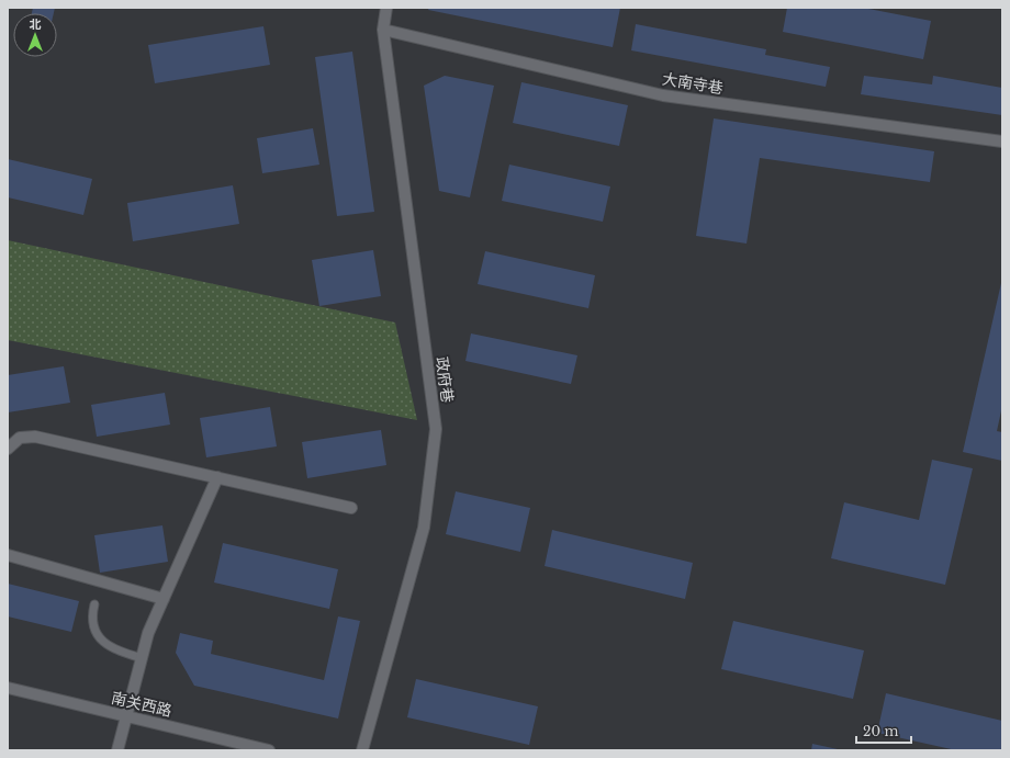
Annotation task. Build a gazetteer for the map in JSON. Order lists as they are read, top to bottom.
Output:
{
  "streets": {
    "street": ["大南寺巷", "政府巷", "南关西路"]
  },
  "crossings": [
    ["大南寺巷", "政府巷"]
  ],
  "scale_bar": "20 m",
  "north": "top"
}
